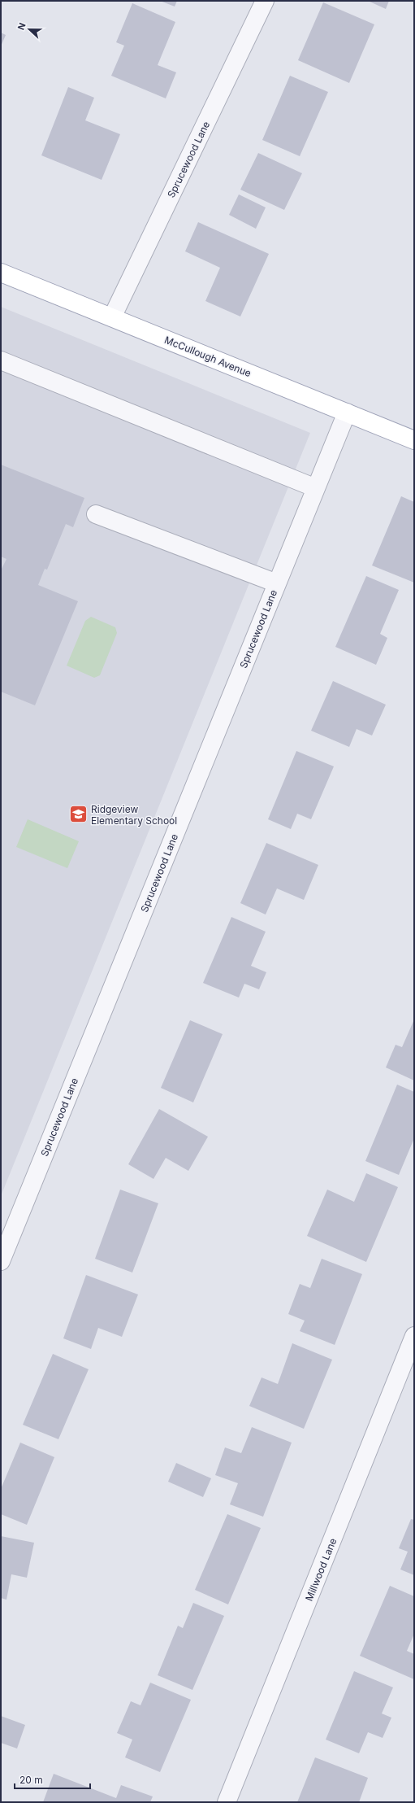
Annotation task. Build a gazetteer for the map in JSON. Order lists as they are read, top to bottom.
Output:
{
  "streets": {
    "main road": ["McCullough Avenue"],
    "street": ["Sprucewood Lane", "Millwood Lane"]
  },
  "crossings": [
    ["Sprucewood Lane", "McCullough Avenue"]
  ],
  "places": {
    "school or university": ["Ridgeview Elementary School"]
  },
  "scale_bar": "20 m",
  "north": "left"
}
